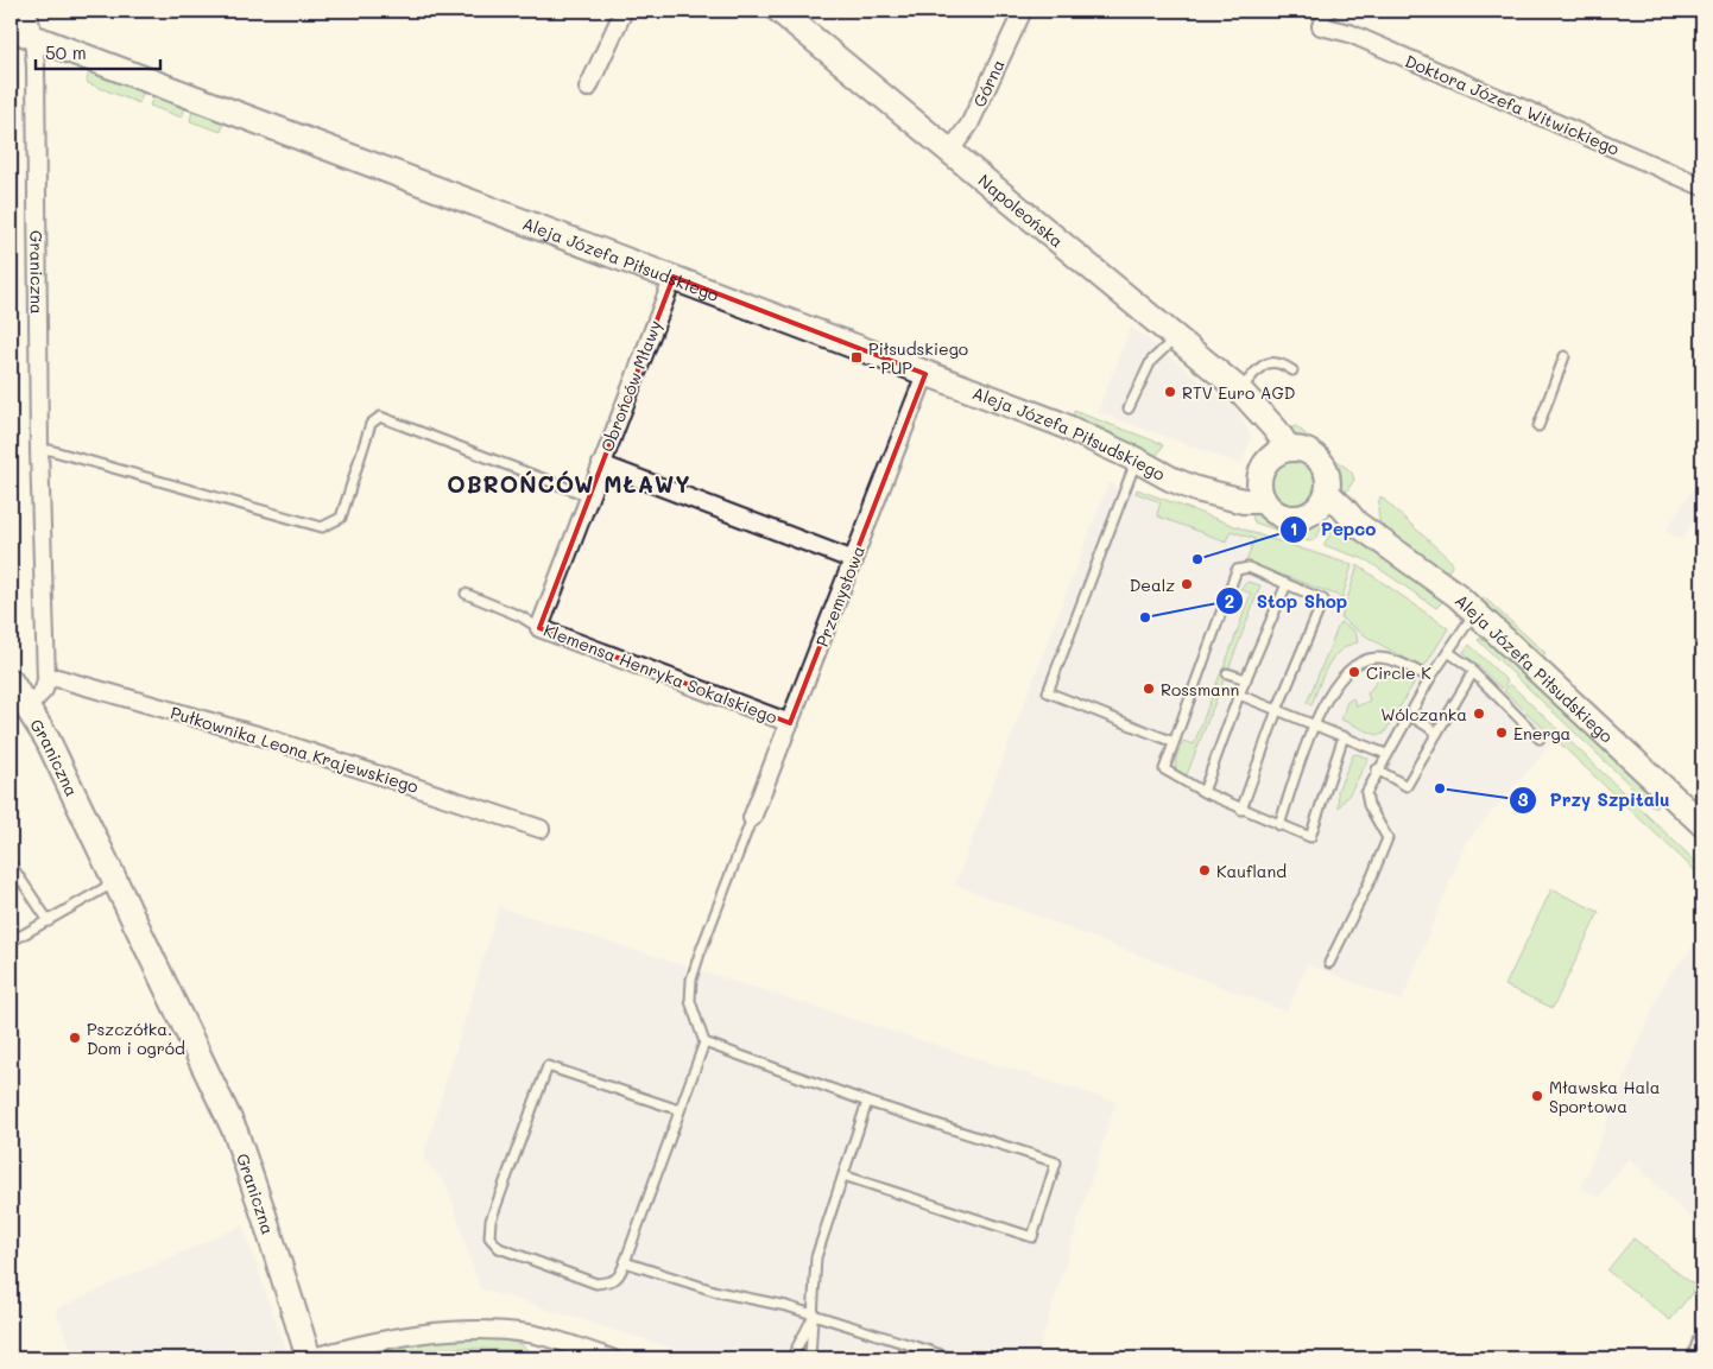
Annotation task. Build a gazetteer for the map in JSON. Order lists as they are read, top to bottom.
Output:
{
  "streets": {
    "main road": ["Napoleońska", "Aleja Józefa Piłsudskiego", "Graniczna"],
    "street": [
      "Górna",
      "Doktora Józefa Witwickiego",
      "Obrońców Mławy",
      "Przemysłowa",
      "Klemensa Henryka Sokalskiego",
      "Pułkownika Leona Krajewskiego"
    ]
  },
  "crossings": [
    ["Górna", "Napoleońska"],
    ["Napoleońska", "Aleja Józefa Piłsudskiego"],
    ["Aleja Józefa Piłsudskiego", "Graniczna"],
    ["Aleja Józefa Piłsudskiego", "Obrońców Mławy"],
    ["Aleja Józefa Piłsudskiego", "Przemysłowa"],
    ["Graniczna", "Pułkownika Leona Krajewskiego"],
    ["Obrońców Mławy", "Klemensa Henryka Sokalskiego"],
    ["Przemysłowa", "Klemensa Henryka Sokalskiego"]
  ],
  "districts": ["OBROŃCÓW MŁAWY"],
  "places": {
    "transit": ["Piłsudskiego - PUP"],
    "other": [
      "RTV Euro AGD",
      "Pepco",
      "Dealz",
      "Stop Shop",
      "Circle K",
      "Rossmann",
      "Wólczanka",
      "Energa",
      "Przy Szpitalu",
      "Kaufland",
      "Pszczółka. Dom i ogród",
      "Mławska Hala Sportowa"
    ]
  },
  "scale_bar": "50 m"
}
